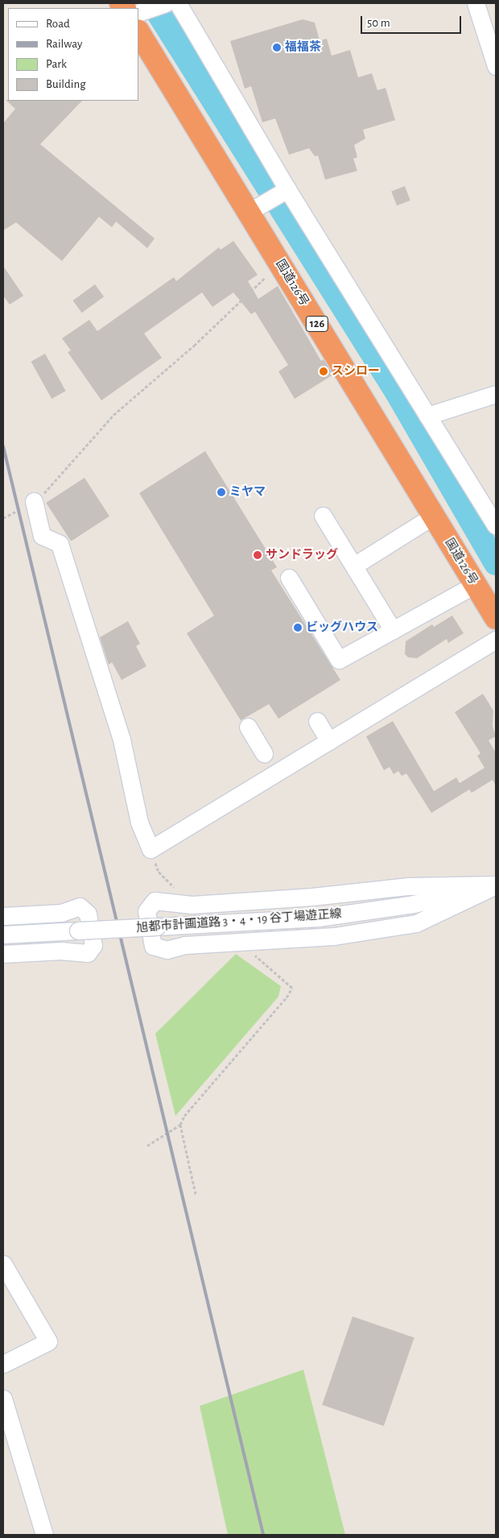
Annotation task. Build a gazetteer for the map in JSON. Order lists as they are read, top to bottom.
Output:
{
  "streets": {
    "highway": ["国道126号", "126"],
    "street": ["旭都市計画道路 3・4・19 谷丁場遊正線"]
  },
  "places": [
    "福福茶",
    "スシロー",
    "ミヤマ",
    "サンドラッグ",
    "ビッグハウス"
  ],
  "legend": [
    "Road",
    "Railway",
    "Park",
    "Building"
  ],
  "scale_bar": "50 m"
}
